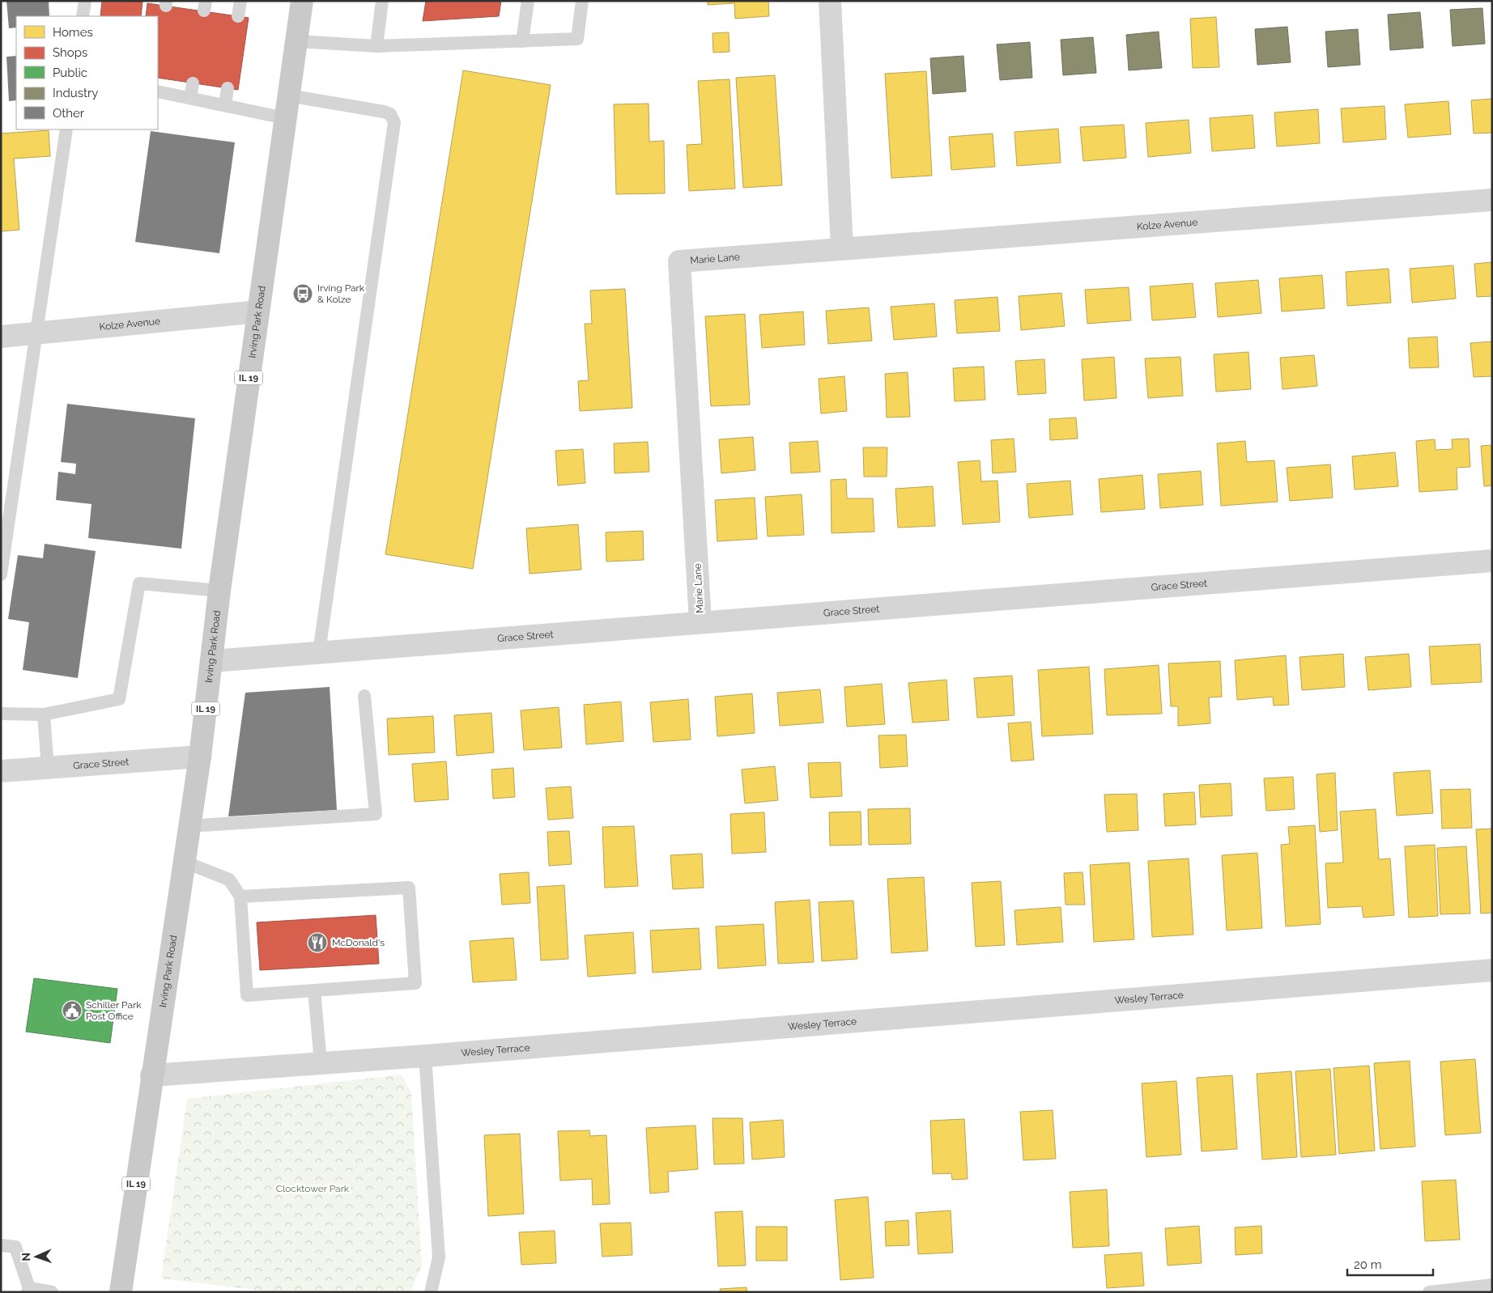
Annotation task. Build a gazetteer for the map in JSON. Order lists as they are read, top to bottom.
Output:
{
  "streets": {
    "main road": ["Irving Park Road", "IL 19"],
    "street": [
      "Kolze Avenue",
      "Marie Lane",
      "Grace Street",
      "Wesley Terrace"
    ]
  },
  "crossings": [
    ["Kolze Avenue", "Marie Lane"],
    ["Kolze Avenue", "Irving Park Road"],
    ["Marie Lane", "Grace Street"],
    ["Irving Park Road", "Grace Street"],
    ["Irving Park Road", "Wesley Terrace"]
  ],
  "parks": ["Clocktower Park"],
  "places": {
    "bus stop": ["Irving Park & Kolze"],
    "restaurant": ["McDonald's"],
    "public building": ["Schiller Park Post Office"]
  },
  "legend": [
    "Homes",
    "Shops",
    "Public",
    "Industry",
    "Other"
  ],
  "scale_bar": "20 m",
  "north": "left"
}
